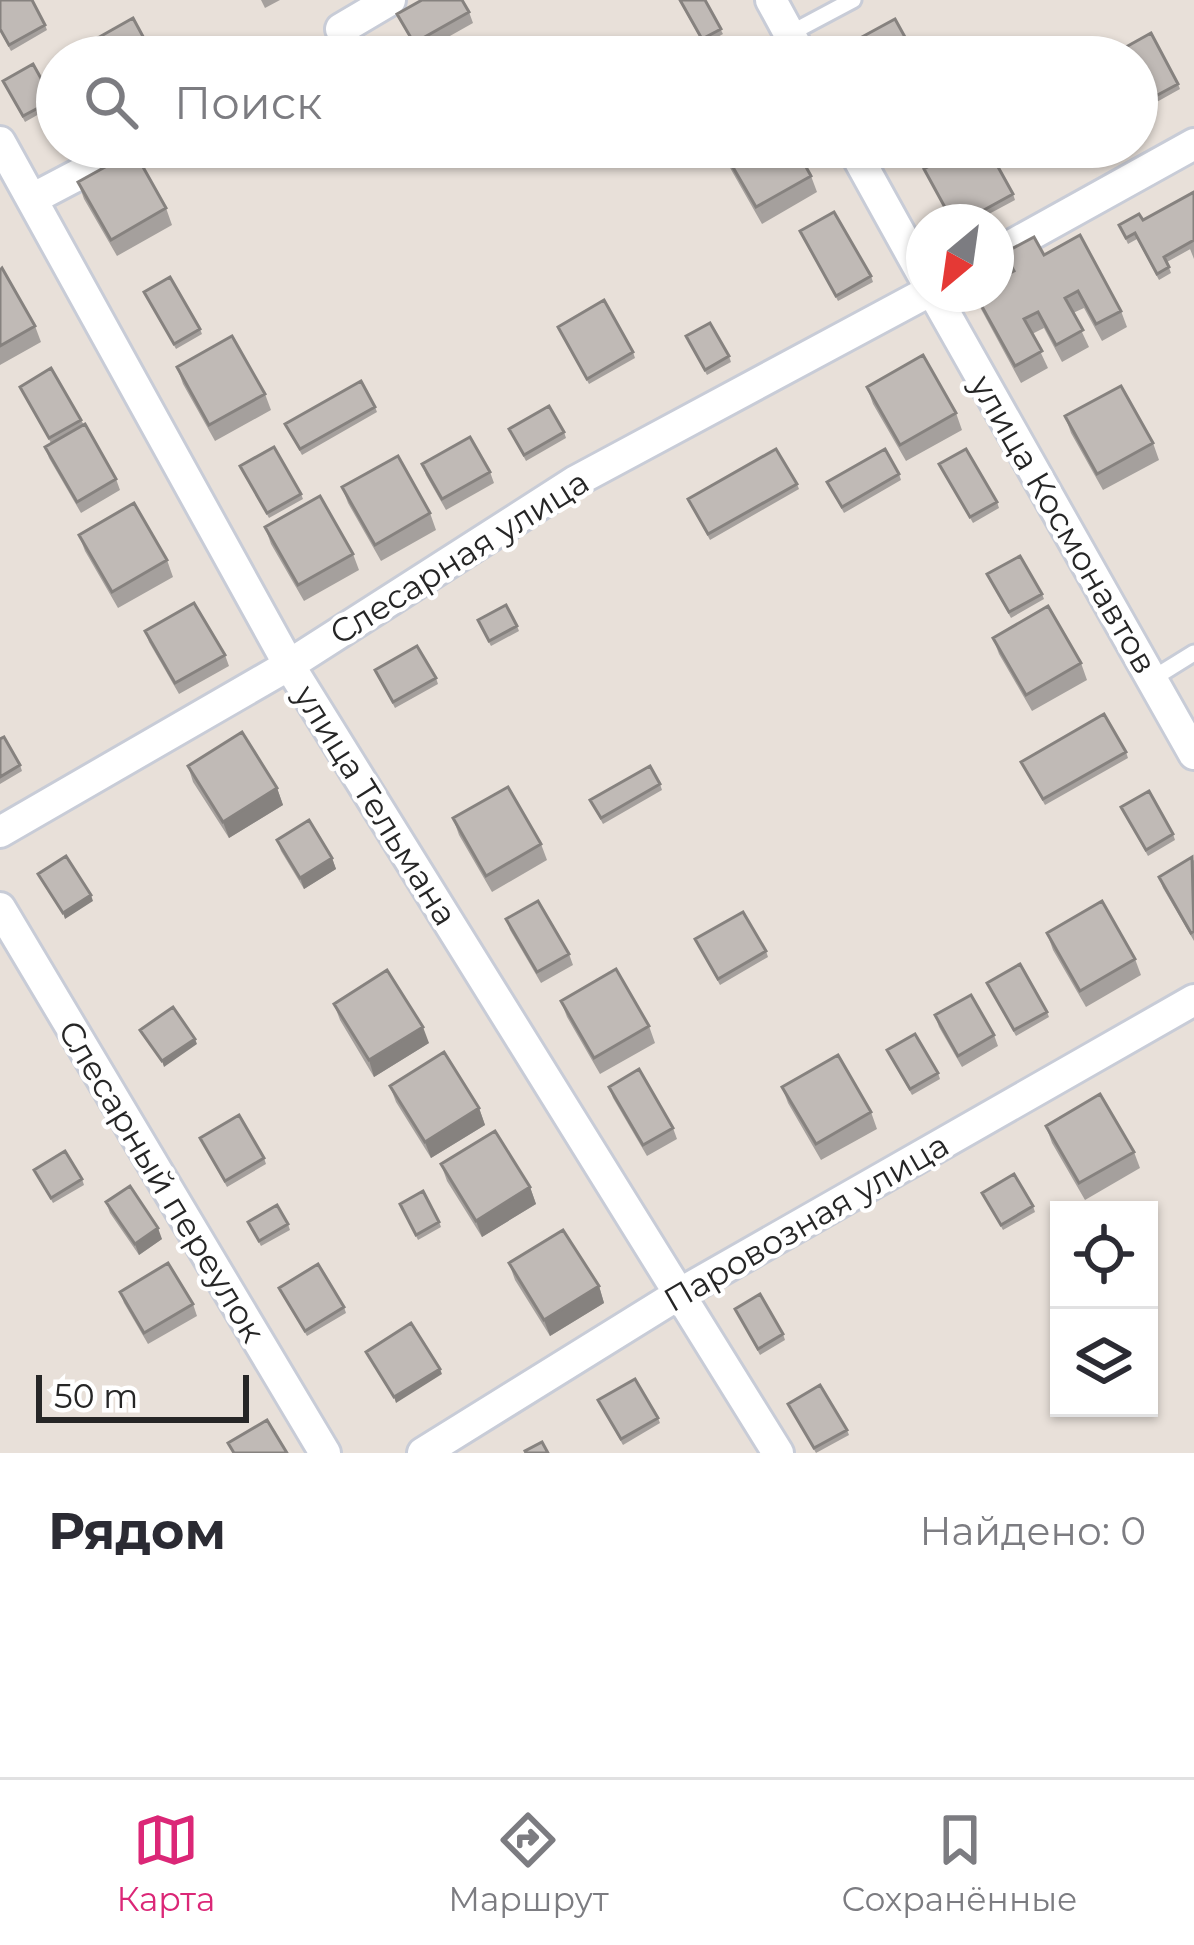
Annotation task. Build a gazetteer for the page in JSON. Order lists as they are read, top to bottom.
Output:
{
  "streets": {
    "street": [
      "улица Космонавтов",
      "Слесарная улица",
      "улица Тельмана",
      "Слесарный переулок",
      "Паровозная улица"
    ]
  },
  "crossings": [
    ["Слесарная улица", "улица Тельмана"],
    ["улица Тельмана", "Паровозная улица"]
  ],
  "scale_bar": "50 m",
  "north": "bottom left",
  "page": {
    "search": "Поиск",
    "scale": "50 m",
    "heading": ["Рядом", "Найдено: 0"],
    "nav": ["Карта", "Маршрут", "Сохранённые"]
  }
}
